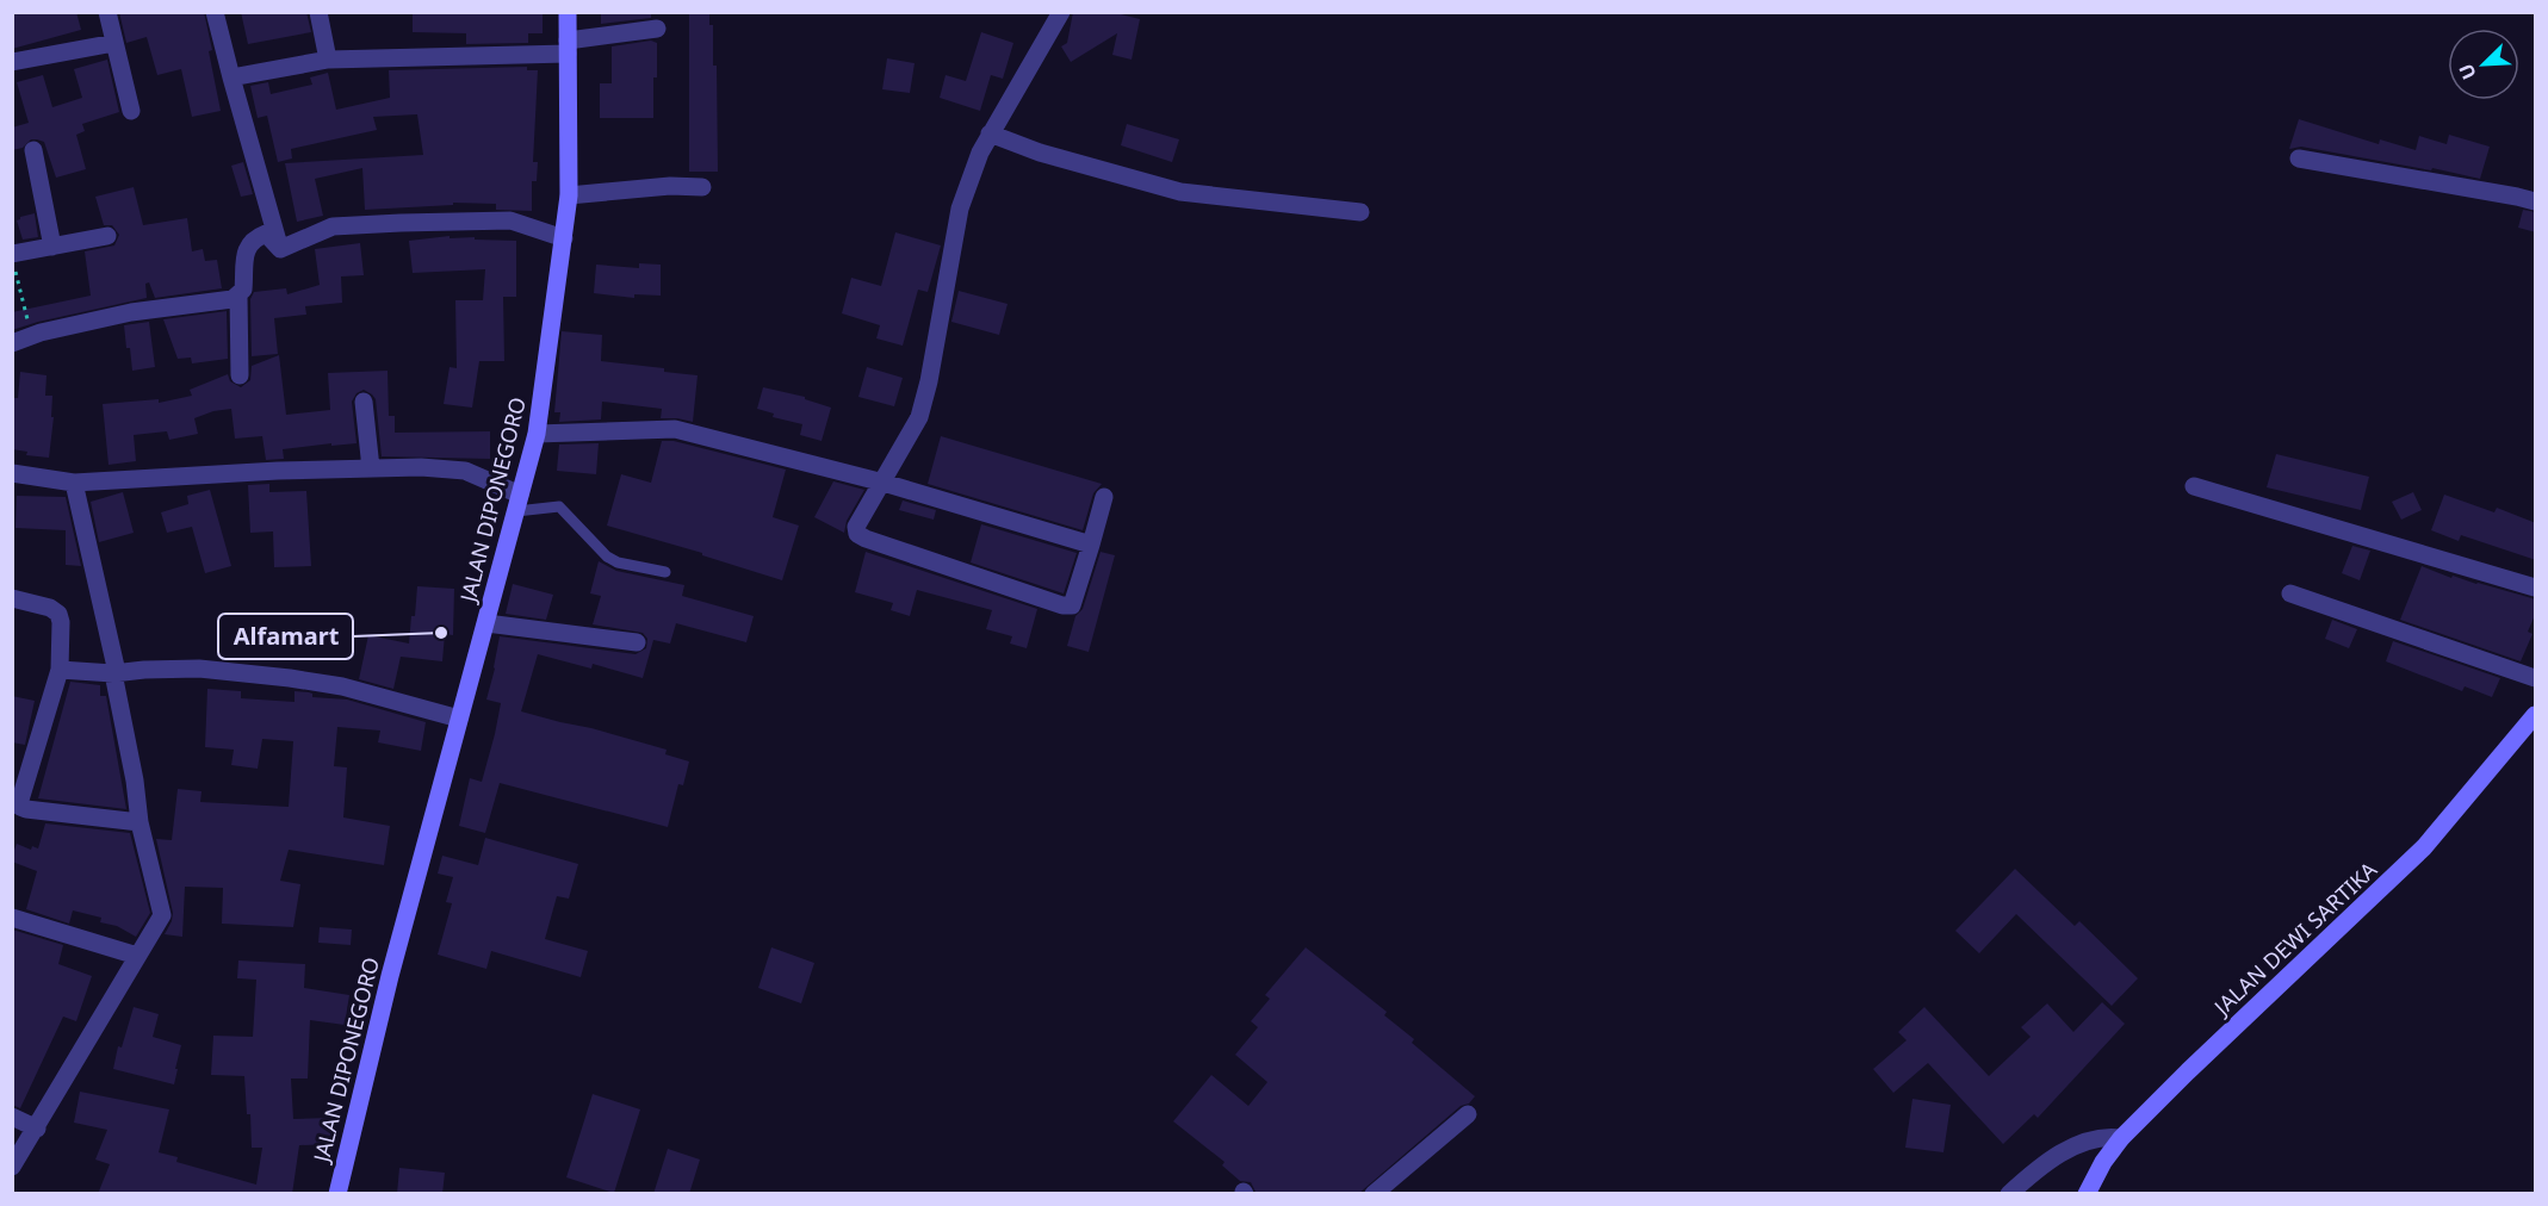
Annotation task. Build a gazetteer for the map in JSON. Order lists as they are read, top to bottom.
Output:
{
  "streets": {
    "street": ["JALAN DIPONEGORO", "JALAN DEWI SARTIKA"]
  },
  "places": ["Alfamart"],
  "north": "bottom left"
}
